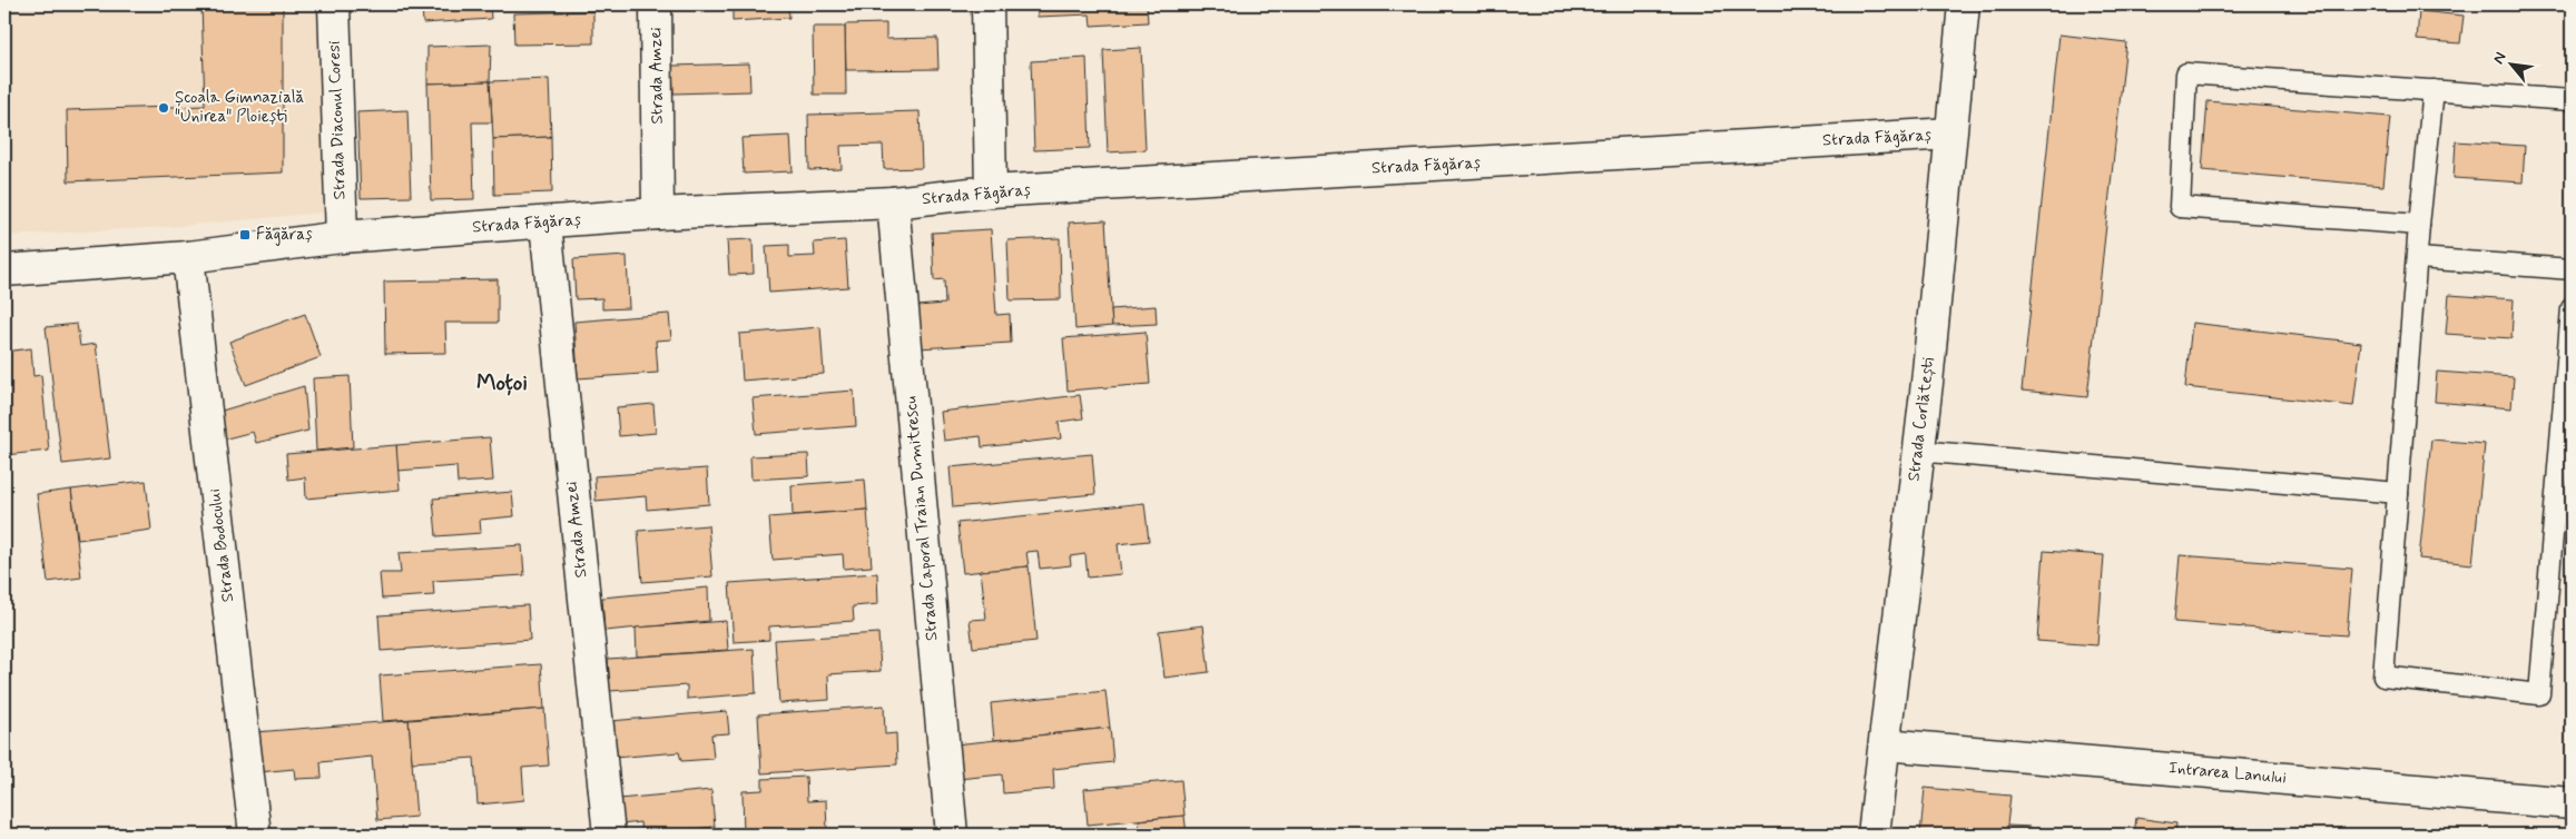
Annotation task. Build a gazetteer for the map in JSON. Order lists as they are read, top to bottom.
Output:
{
  "streets": {
    "street": [
      "Strada Amzei",
      "Strada Diaconul Coresi",
      "Strada Făgăraș",
      "Strada Corlătești",
      "Strada Caporal Traian Dumitrescu",
      "Strada Bodocului",
      "Intrarea Lanului"
    ]
  },
  "crossings": [
    ["Strada Amzei", "Strada Făgăraș"],
    ["Strada Diaconul Coresi", "Strada Făgăraș"],
    ["Strada Făgăraș", "Strada Corlătești"],
    ["Strada Făgăraș", "Strada Caporal Traian Dumitrescu"],
    ["Strada Făgăraș", "Strada Bodocului"],
    ["Strada Corlătești", "Intrarea Lanului"]
  ],
  "districts": ["Moțoi"],
  "places": {
    "other": ["Școala Gimnazială \"Unirea\" Ploiești"],
    "transit": ["Făgăraș"]
  },
  "north": "top left"
}
